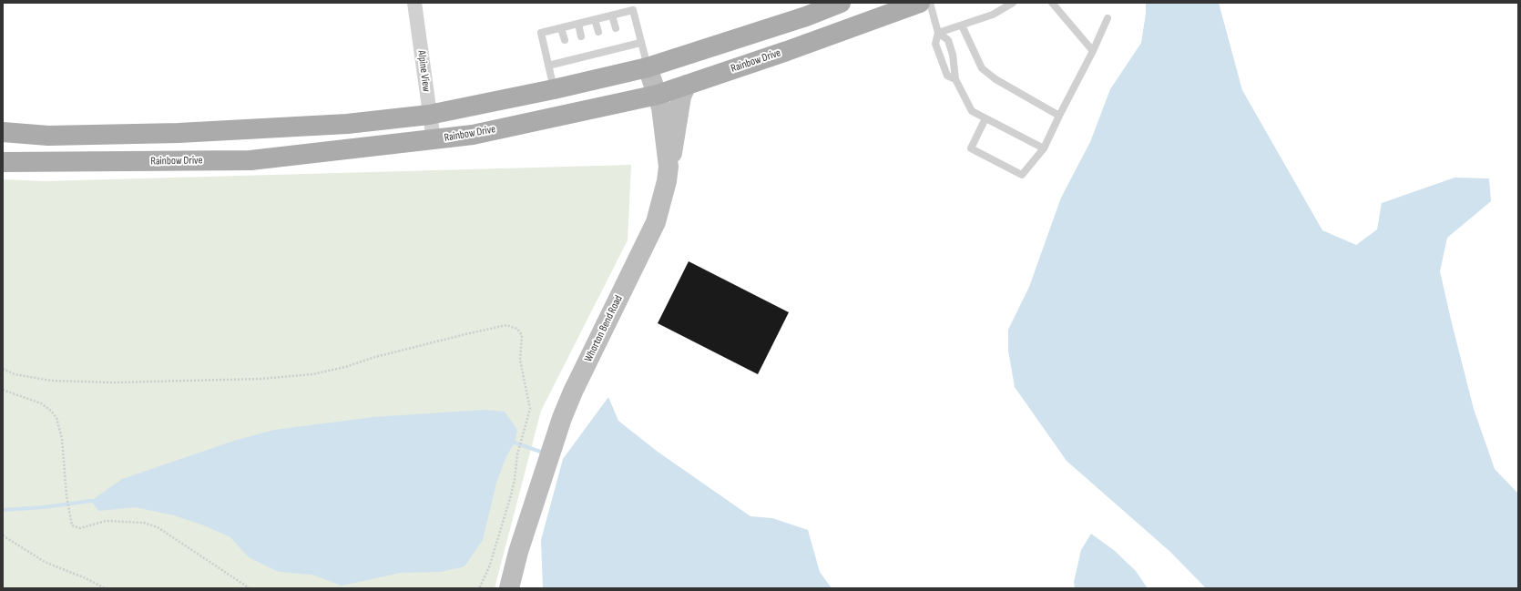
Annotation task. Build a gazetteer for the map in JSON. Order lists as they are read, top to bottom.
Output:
{
  "streets": {
    "main road": ["Rainbow Drive", "Whorton Bend Road"],
    "street": ["Alpine View"]
  },
  "crossings": [
    ["Rainbow Drive", "Alpine View"],
    ["Rainbow Drive", "Whorton Bend Road"]
  ]
}
